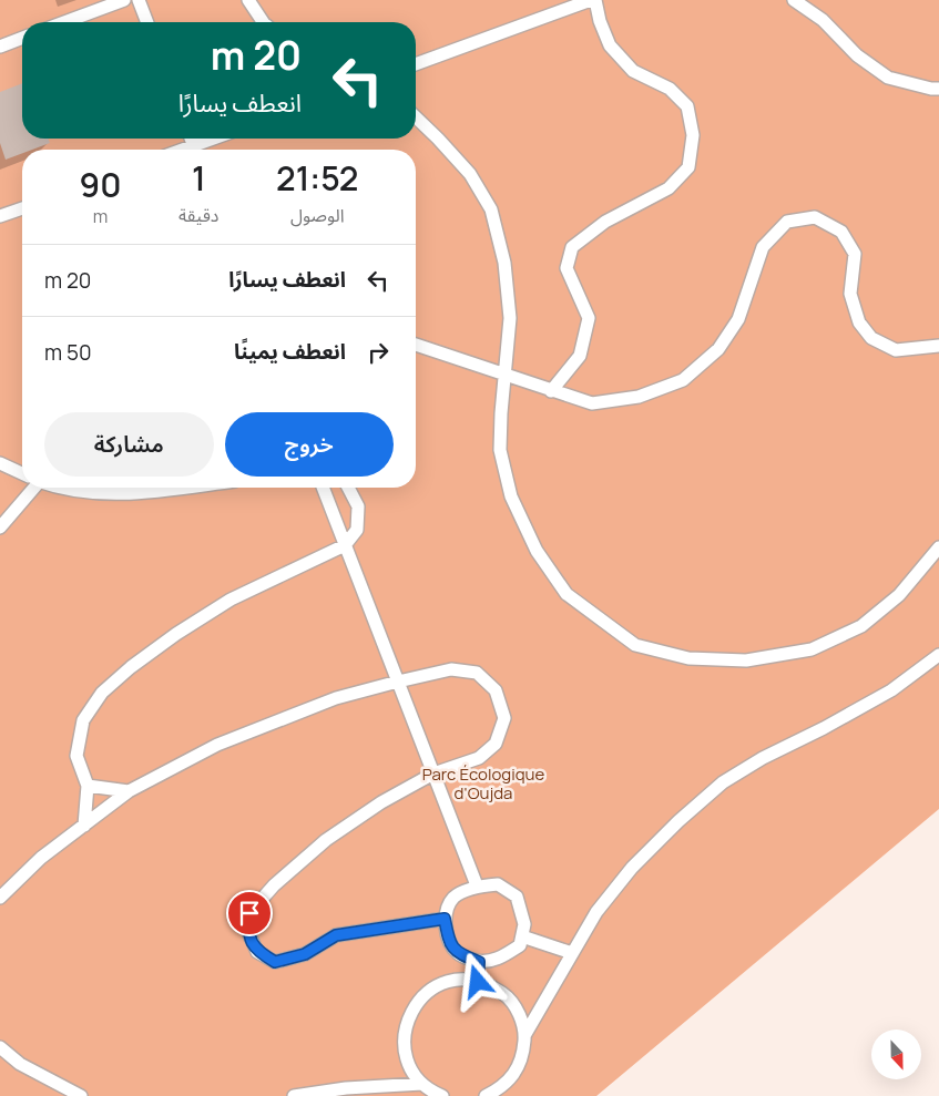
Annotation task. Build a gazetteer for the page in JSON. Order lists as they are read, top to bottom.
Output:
{
  "parks": ["Parc Écologique d'Oujda"],
  "north": "bottom",
  "page": {
    "turn": ["20 m", "انعطف يسارًا"],
    "eta": [
      "21:52",
      "الوصول",
      "1",
      "دقيقة",
      "90",
      "m"
    ],
    "list": [
      {
        "name": "انعطف يسارًا",
        "value": "20 m"
      },
      {
        "name": "انعطف يمينًا",
        "value": "50 m"
      }
    ],
    "buttons": ["خروج", "مشاركة"]
  }
}
